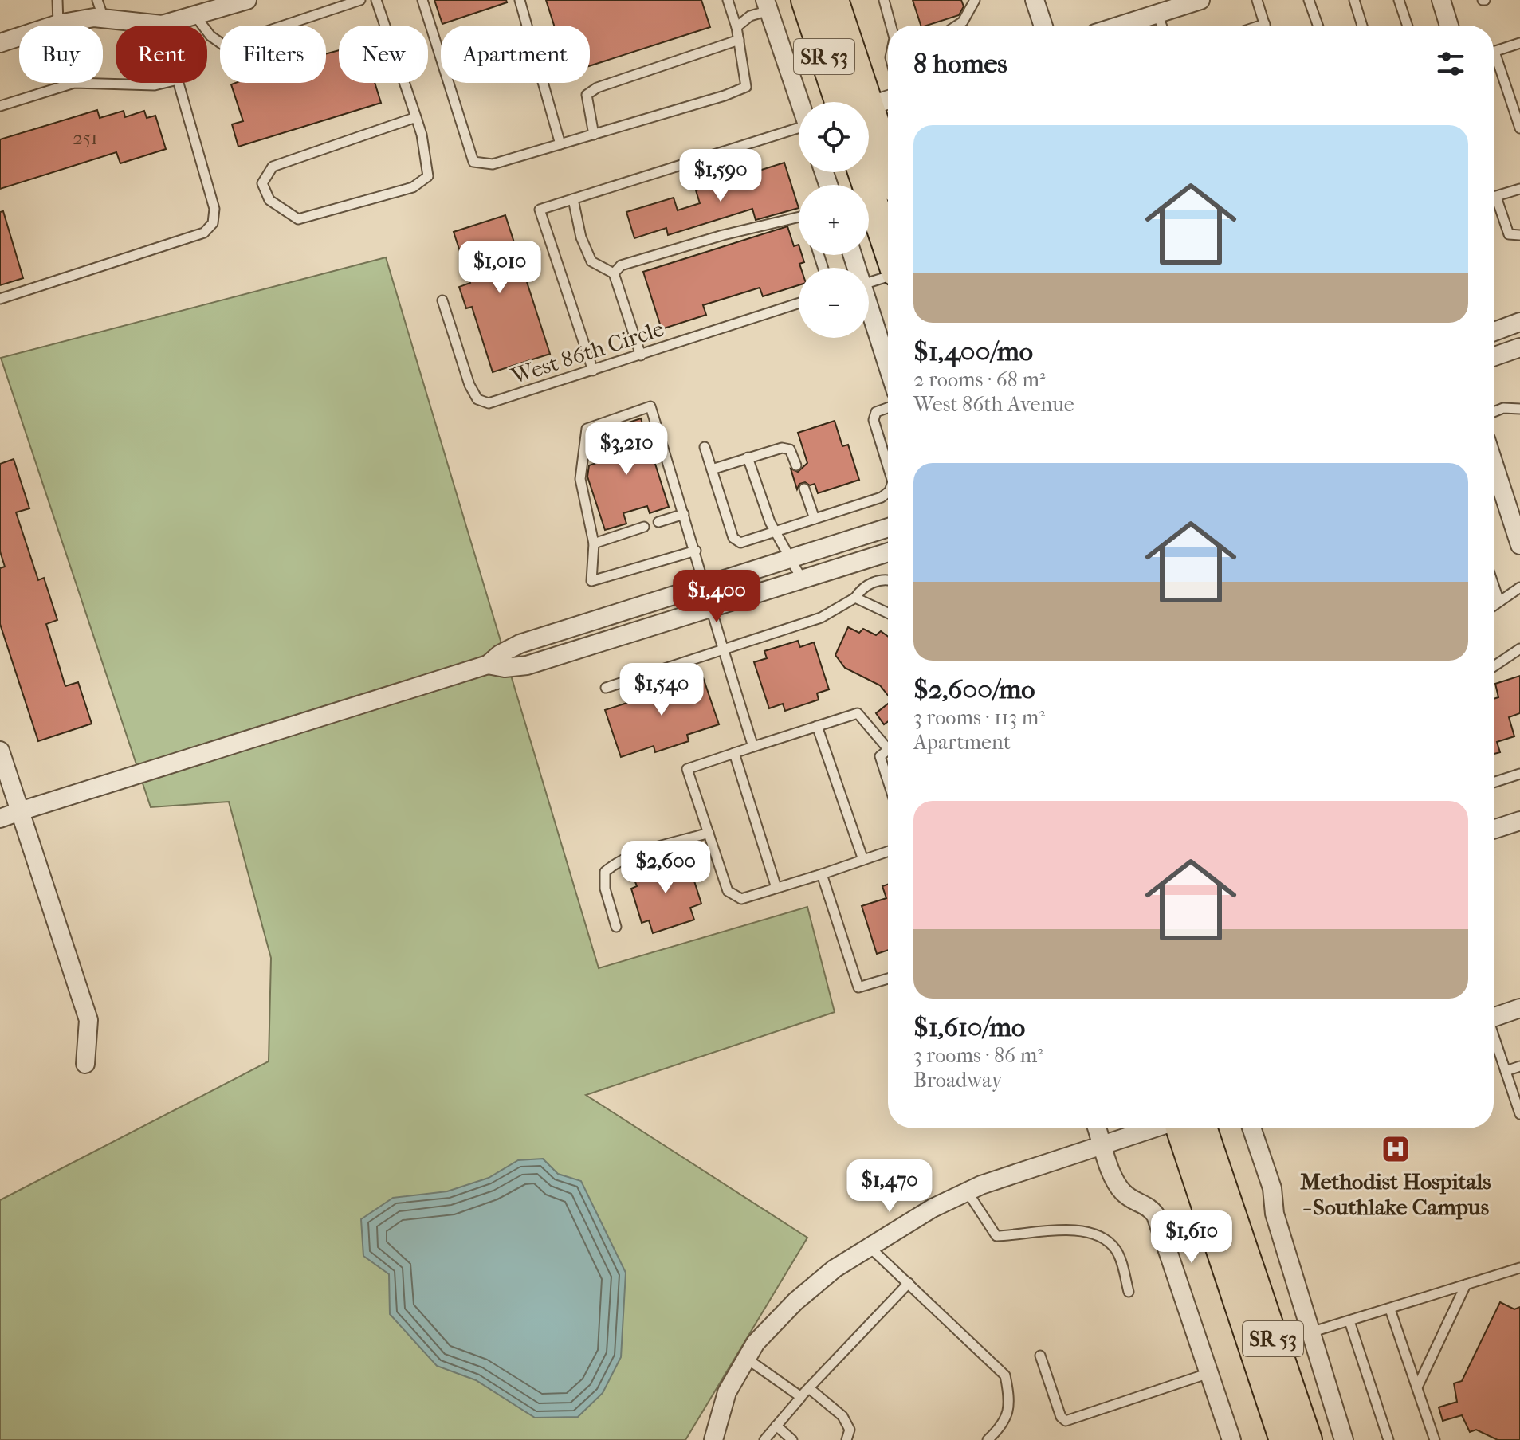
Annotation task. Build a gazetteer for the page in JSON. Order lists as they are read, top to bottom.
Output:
{
  "streets": {
    "main road": ["SR 53"],
    "lane": ["West 86th Circle"]
  },
  "places": {
    "hospital": ["Methodist Hospitals - Southlake Campus"]
  },
  "house_numbers": ["251"],
  "page": {
    "chip": [
      "Buy",
      "Rent",
      "Filters",
      "New",
      "Apartment"
    ],
    "heading": "8 homes",
    "map_buttons": ["+", "−"],
    "list": [
      {
        "name": "$1,400/mo",
        "note": "2 rooms · 68 m² · West 86th Avenue"
      },
      {
        "name": "$2,600/mo",
        "note": "3 rooms · 113 m² · Apartment"
      },
      {
        "name": "$1,610/mo",
        "note": "3 rooms · 86 m² · Broadway"
      }
    ],
    "price": [
      "$1,590",
      "$1,010",
      "$3,210",
      "$1,400",
      "$1,540",
      "$2,600",
      "$1,470",
      "$1,610"
    ]
  }
}
